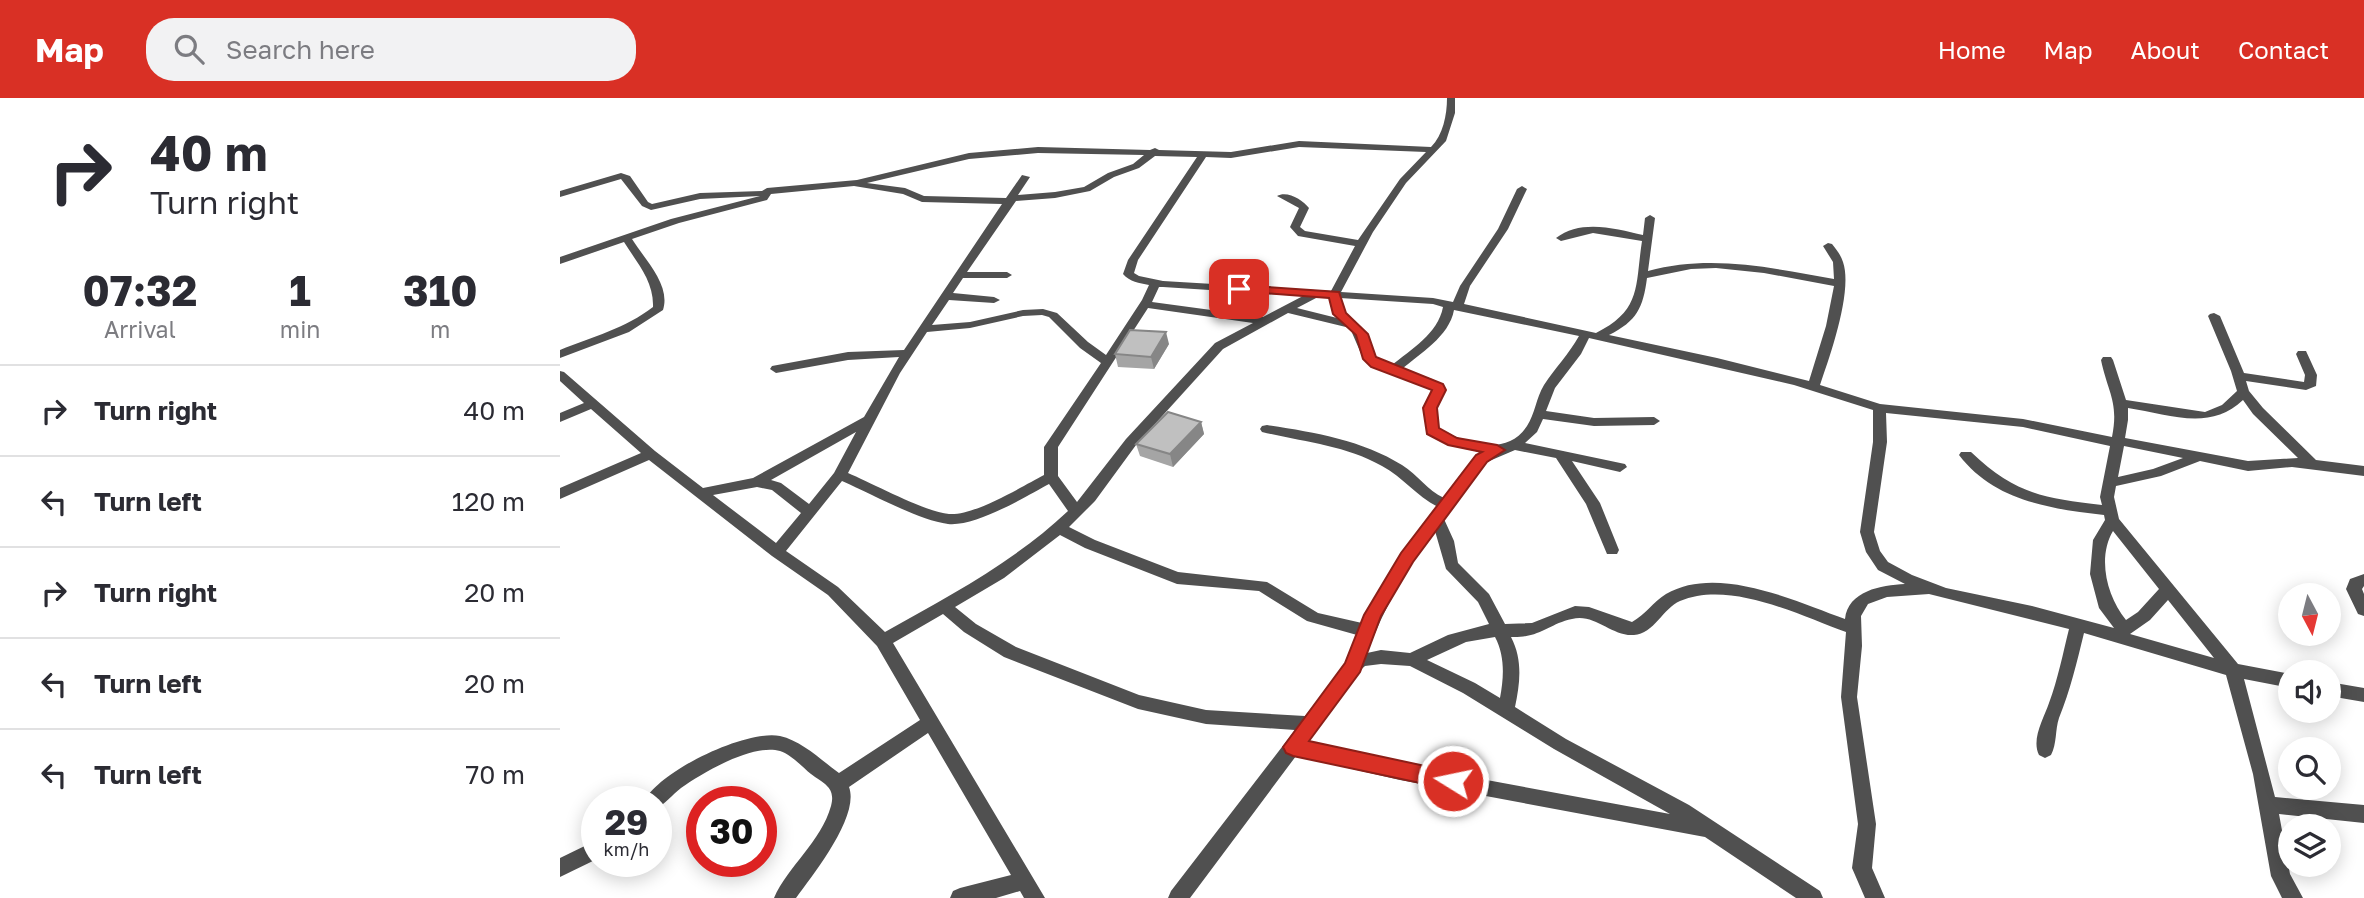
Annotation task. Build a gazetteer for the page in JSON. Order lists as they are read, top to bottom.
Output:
{
  "north": "bottom",
  "page": {
    "header": "Map",
    "search": "Search here",
    "nav": [
      "Home",
      "Map",
      "About",
      "Contact"
    ],
    "turn": ["40 m", "Turn right"],
    "eta": [
      "07:32",
      "Arrival",
      "1",
      "min",
      "310",
      "m"
    ],
    "list": [
      {
        "name": "Turn right",
        "value": "40 m"
      },
      {
        "name": "Turn left",
        "value": "120 m"
      },
      {
        "name": "Turn right",
        "value": "20 m"
      },
      {
        "name": "Turn left",
        "value": "20 m"
      },
      {
        "name": "Turn left",
        "value": "70 m"
      }
    ],
    "speed": "29 km/h",
    "limit": "30"
  }
}
